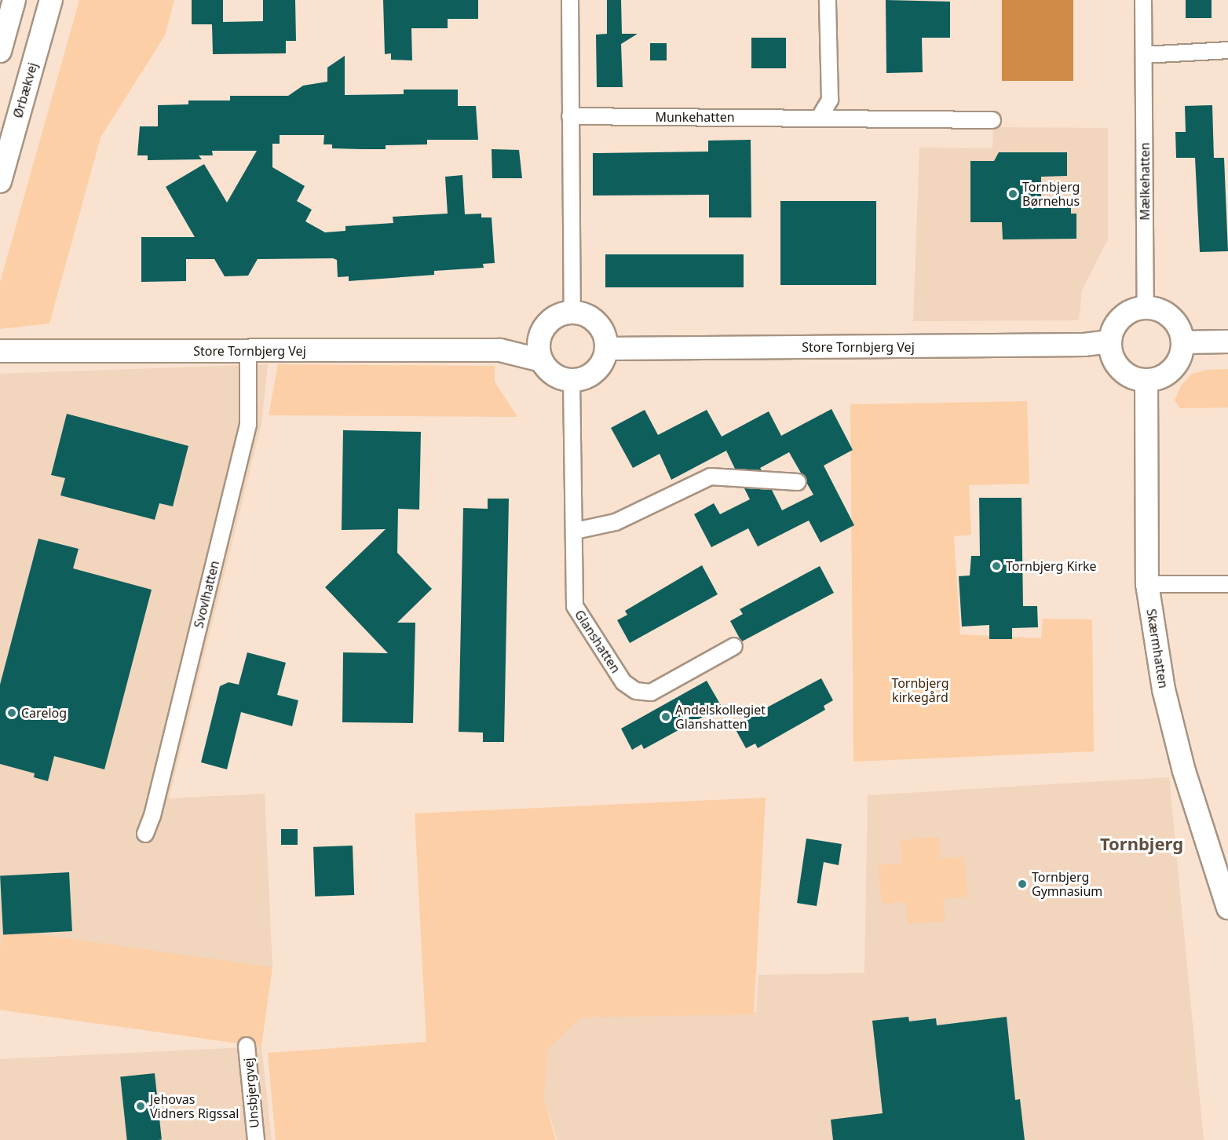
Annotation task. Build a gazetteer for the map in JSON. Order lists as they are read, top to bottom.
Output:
{
  "streets": {
    "street": [
      "Ørbækvej",
      "Munkehatten",
      "Mælkehatten",
      "Store Tornbjerg Vej",
      "Svovlhatten",
      "Glanshatten",
      "Skærmhatten",
      "Unsbjergvej"
    ]
  },
  "crossings": [
    ["Mælkehatten", "Store Tornbjerg Vej"],
    ["Mælkehatten", "Skærmhatten"],
    ["Store Tornbjerg Vej", "Svovlhatten"],
    ["Store Tornbjerg Vej", "Glanshatten"],
    ["Store Tornbjerg Vej", "Skærmhatten"]
  ],
  "districts": ["Tornbjerg"],
  "parks": ["Tornbjerg kirkegård"],
  "places": [
    "Tornbjerg Børnehus",
    "Tornbjerg Kirke",
    "Carelog",
    "Andelskollegiet Glanshatten",
    "Tornbjerg Gymnasium",
    "Jehovas Vidners Rigssal"
  ]
}
